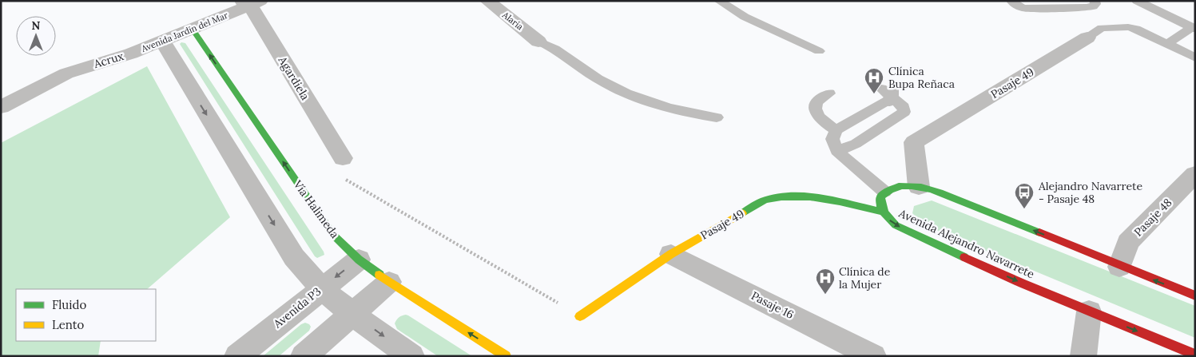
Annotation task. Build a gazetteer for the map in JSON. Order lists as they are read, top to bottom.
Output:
{
  "streets": {
    "street": [
      "Alaria",
      "Avenida Jardín del Mar",
      "Acrux",
      "Agardiela",
      "Pasaje 49",
      "Vía Halimeda",
      "Pasaje 48",
      "Avenida Alejandro Navarrete",
      "Pasaje 16",
      "Avenida P3"
    ]
  },
  "crossings": [
    ["Avenida Jardín del Mar", "Acrux"],
    ["Avenida Jardín del Mar", "Agardiela"],
    ["Avenida Jardín del Mar", "Vía Halimeda"],
    ["Pasaje 49", "Avenida Alejandro Navarrete"],
    ["Pasaje 49", "Pasaje 16"],
    ["Vía Halimeda", "Avenida P3"]
  ],
  "places": {
    "hospital": ["Clínica Bupa Reñaca", "Clínica de la Mujer"],
    "bus stop": ["Alejandro Navarrete - Pasaje 48"]
  },
  "legend": ["Fluido", "Lento"],
  "north": "top"
}
